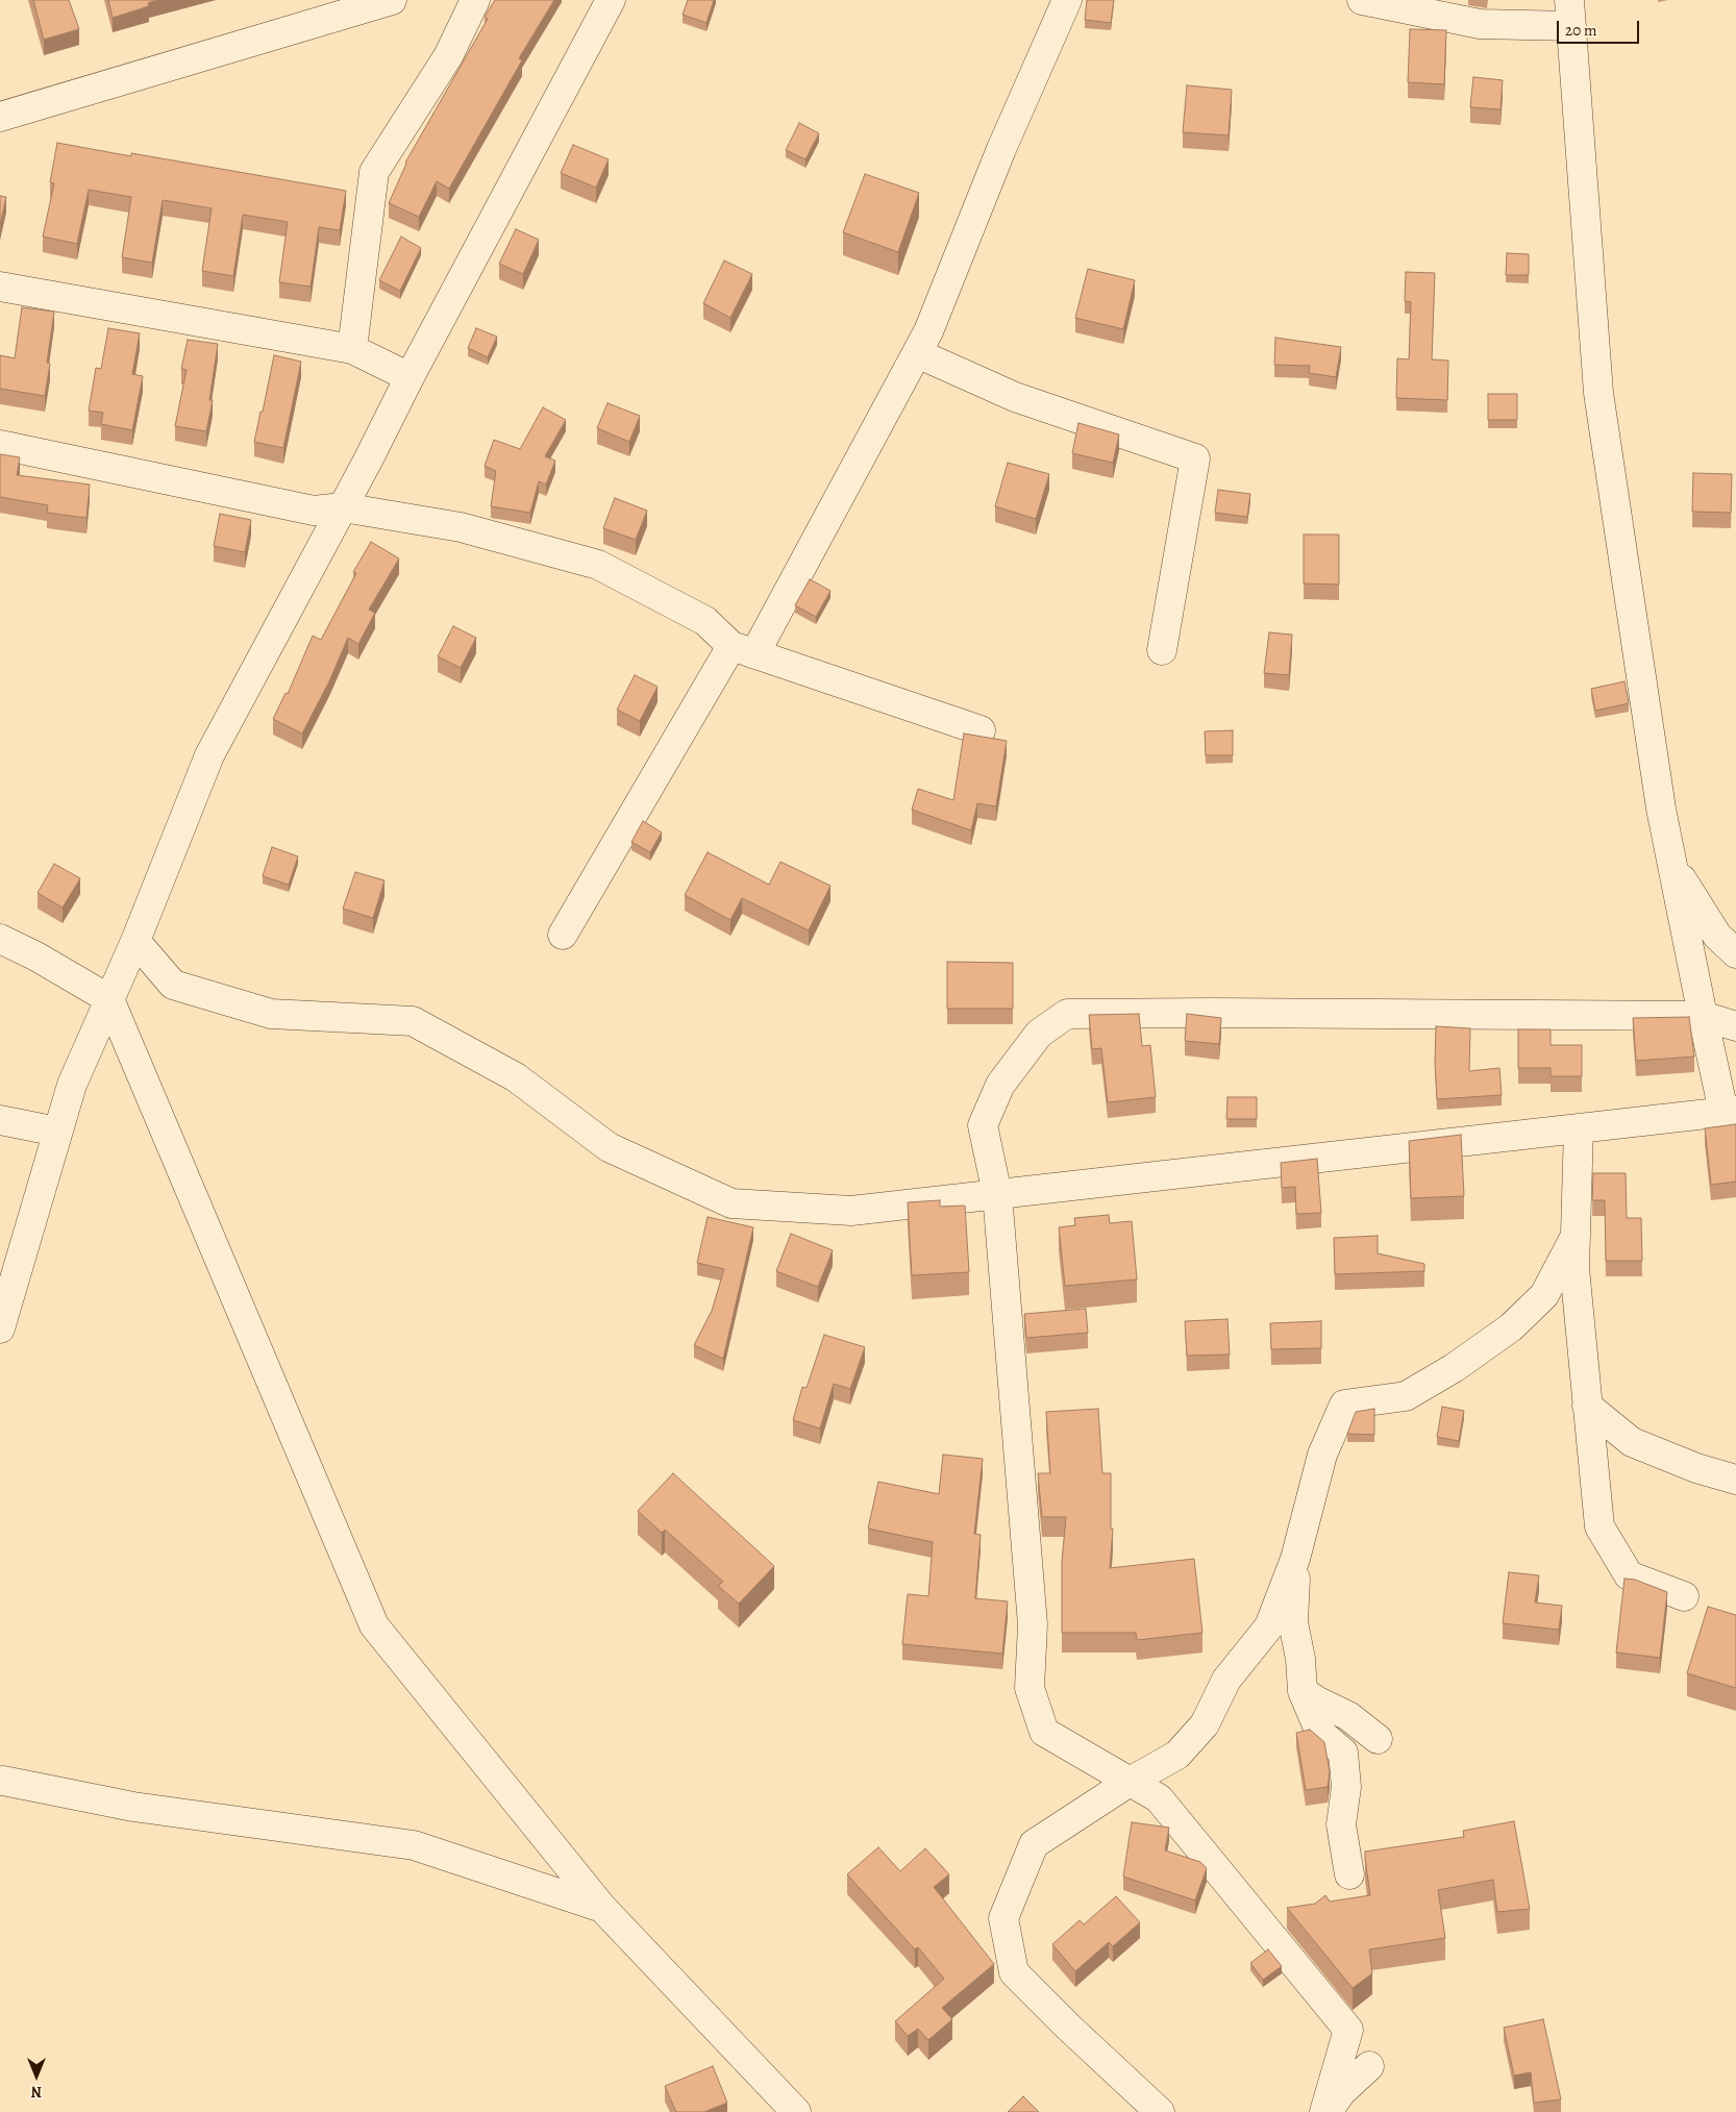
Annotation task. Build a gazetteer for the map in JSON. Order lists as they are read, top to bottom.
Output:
{
  "scale_bar": "20 m",
  "north": "bottom"
}
